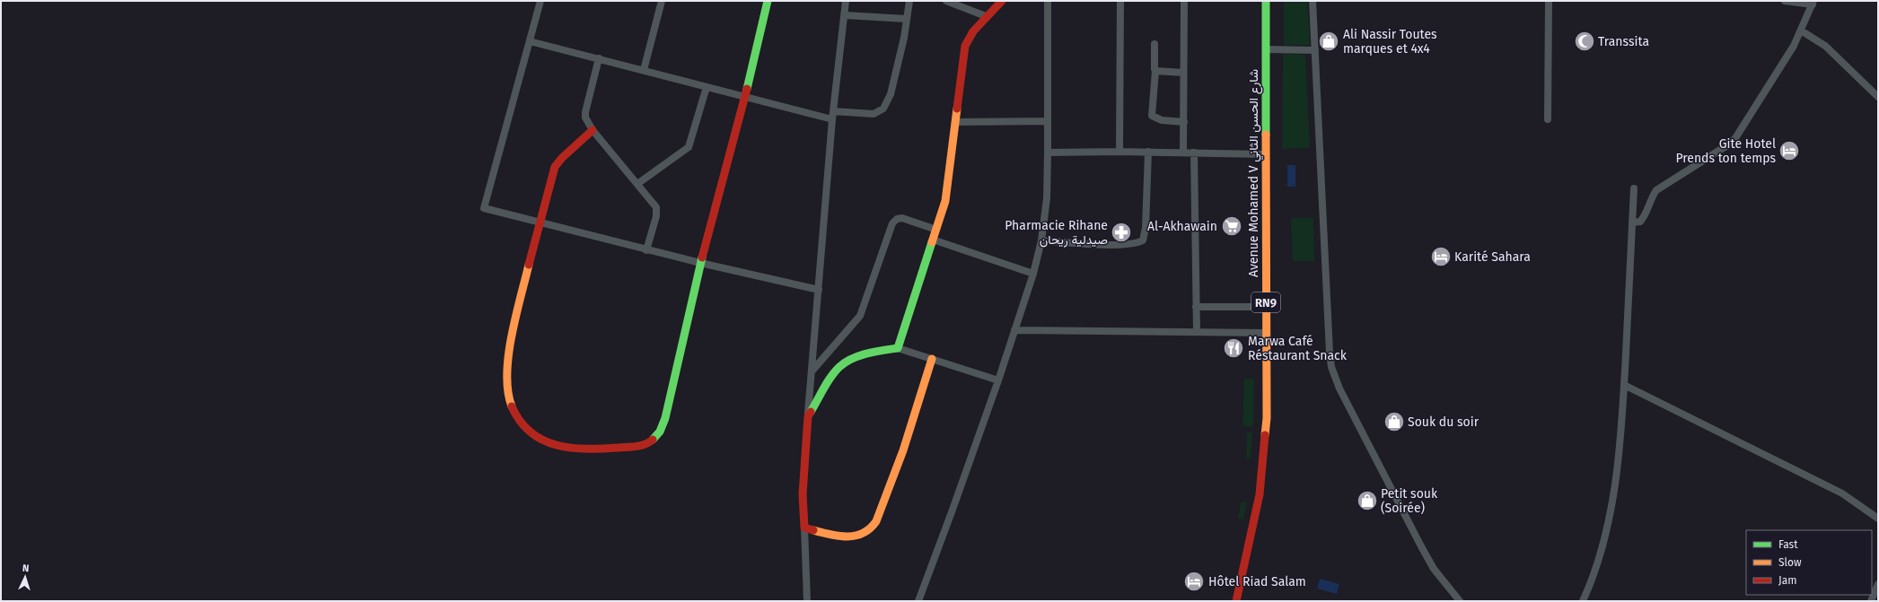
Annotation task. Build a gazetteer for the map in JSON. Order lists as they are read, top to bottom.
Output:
{
  "streets": {
    "street": ["Avenue Mohamed V شارع الحسن الثاني", "RN9"]
  },
  "places": {
    "shop": ["Ali Nassir Toutes marques et 4x4", "Souk du soir", "Petit souk (Soirée)"],
    "mosque": ["Transsita"],
    "hotel": ["Gite Hotel Prends ton temps", "Karité Sahara", "Hôtel Riad Salam"],
    "supermarket": ["Al-Akhawain"],
    "pharmacy": ["Pharmacie Rihane صيدلية ريحان"],
    "restaurant": ["Marwa Café Réstaurant Snack"]
  },
  "legend": ["Fast", "Slow", "Jam"],
  "north": "top"
}
